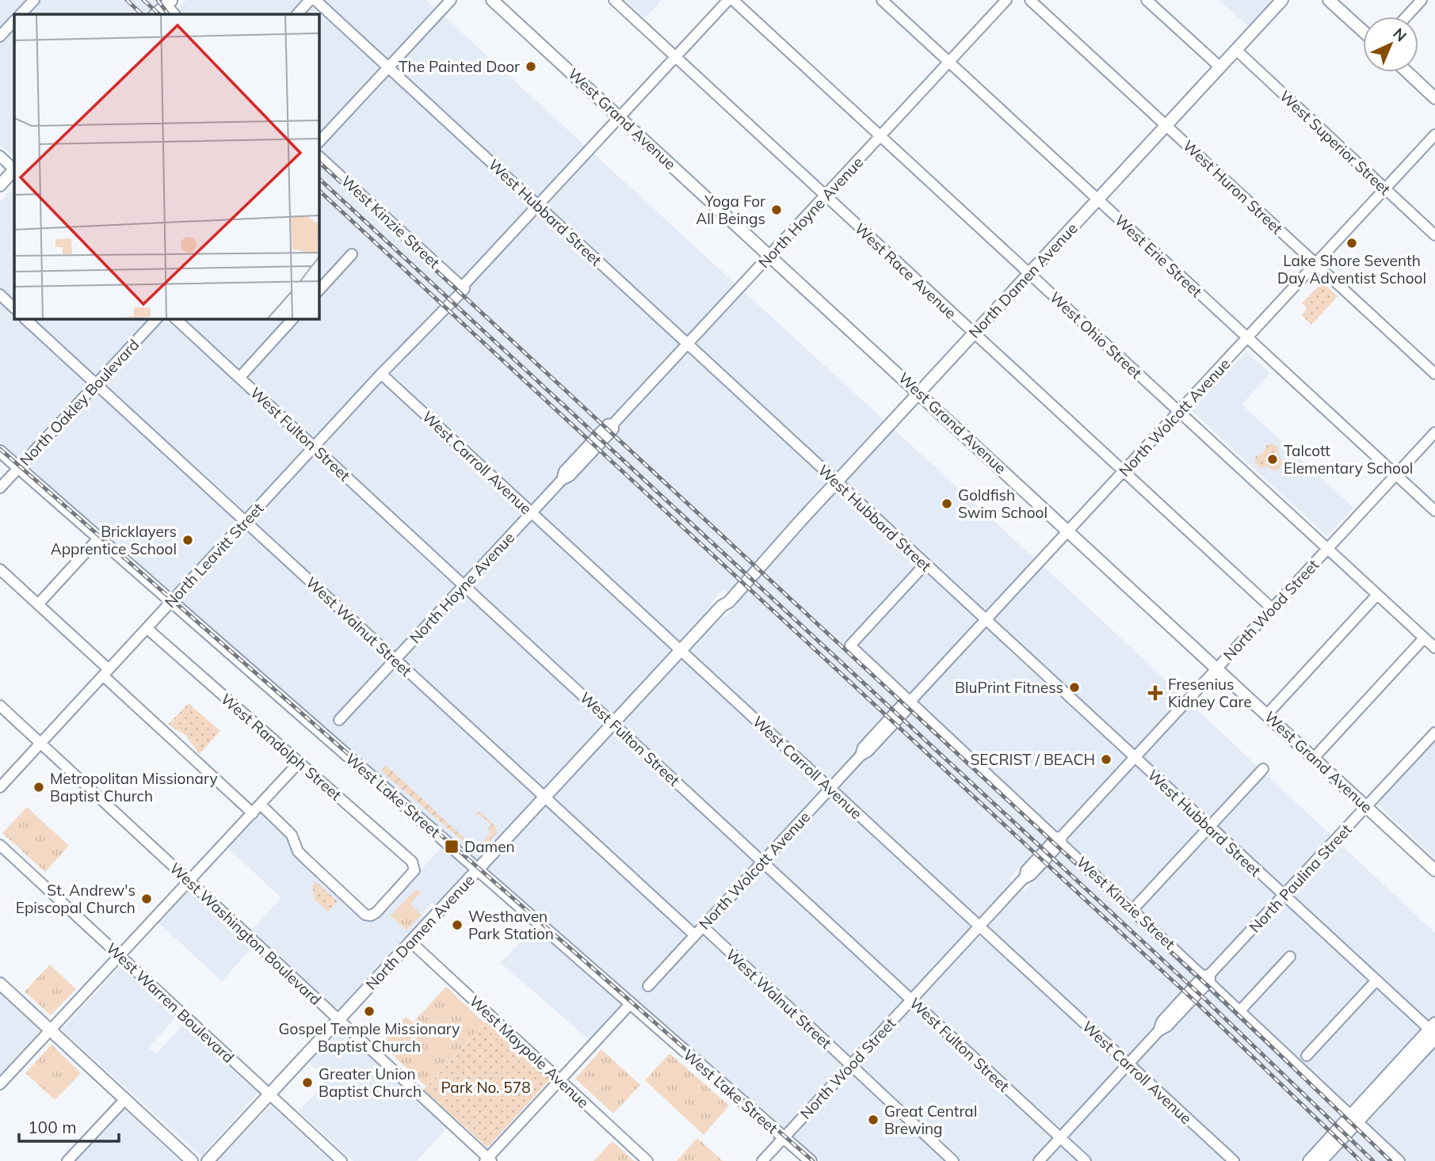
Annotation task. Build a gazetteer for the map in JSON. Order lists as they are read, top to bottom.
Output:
{
  "streets": {
    "main road": ["West Grand Avenue", "North Damen Avenue", "West Lake Street"],
    "street": [
      "West Superior Street",
      "West Huron Street",
      "West Hubbard Street",
      "North Hoyne Avenue",
      "West Kinzie Street",
      "West Erie Street",
      "West Race Avenue",
      "West Ohio Street",
      "North Oakley Boulevard",
      "North Wolcott Avenue",
      "West Fulton Street",
      "West Carroll Avenue",
      "North Leavitt Street",
      "North Wood Street",
      "West Walnut Street",
      "West Randolph Street",
      "North Paulina Street",
      "West Washington Boulevard",
      "West Warren Boulevard",
      "West Maypole Avenue"
    ]
  },
  "crossings": [
    ["West Grand Avenue", "North Hoyne Avenue"],
    ["West Grand Avenue", "North Damen Avenue"],
    ["West Grand Avenue", "North Wolcott Avenue"],
    ["West Grand Avenue", "North Leavitt Street"],
    ["West Grand Avenue", "North Wood Street"],
    ["West Grand Avenue", "North Paulina Street"],
    ["West Superior Street", "North Damen Avenue"],
    ["West Superior Street", "North Wolcott Avenue"],
    ["West Huron Street", "North Damen Avenue"],
    ["West Huron Street", "North Wolcott Avenue"],
    ["West Hubbard Street", "North Hoyne Avenue"],
    ["West Hubbard Street", "West Kinzie Street"],
    ["West Hubbard Street", "North Damen Avenue"],
    ["West Hubbard Street", "North Wolcott Avenue"],
    ["West Hubbard Street", "North Leavitt Street"],
    ["West Hubbard Street", "North Wood Street"],
    ["West Hubbard Street", "North Paulina Street"],
    ["North Hoyne Avenue", "West Erie Street"],
    ["North Hoyne Avenue", "West Race Avenue"],
    ["North Hoyne Avenue", "West Ohio Street"],
    ["North Hoyne Avenue", "West Fulton Street"],
    ["North Hoyne Avenue", "West Carroll Avenue"],
    ["North Hoyne Avenue", "West Walnut Street"],
    ["West Kinzie Street", "North Wolcott Avenue"],
    ["West Kinzie Street", "North Leavitt Street"],
    ["West Kinzie Street", "North Wood Street"],
    ["West Kinzie Street", "North Paulina Street"],
    ["West Erie Street", "North Damen Avenue"],
    ["West Erie Street", "North Wolcott Avenue"],
    ["West Erie Street", "North Wood Street"],
    ["West Race Avenue", "North Damen Avenue"],
    ["West Race Avenue", "North Wolcott Avenue"],
    ["West Race Avenue", "North Leavitt Street"],
    ["West Race Avenue", "North Wood Street"],
    ["North Damen Avenue", "West Ohio Street"],
    ["North Damen Avenue", "West Fulton Street"],
    ["North Damen Avenue", "West Carroll Avenue"],
    ["North Damen Avenue", "West Walnut Street"],
    ["North Damen Avenue", "West Lake Street"],
    ["North Damen Avenue", "West Washington Boulevard"],
    ["North Damen Avenue", "West Warren Boulevard"],
    ["North Damen Avenue", "West Maypole Avenue"],
    ["West Ohio Street", "North Wolcott Avenue"],
    ["West Ohio Street", "North Wood Street"],
    ["North Oakley Boulevard", "West Walnut Street"],
    ["North Oakley Boulevard", "West Lake Street"],
    ["North Wolcott Avenue", "West Fulton Street"],
    ["North Wolcott Avenue", "West Carroll Avenue"],
    ["North Wolcott Avenue", "West Walnut Street"],
    ["West Fulton Street", "North Leavitt Street"],
    ["West Fulton Street", "North Wood Street"],
    ["West Fulton Street", "North Paulina Street"],
    ["West Carroll Avenue", "North Leavitt Street"],
    ["West Carroll Avenue", "North Wood Street"],
    ["West Carroll Avenue", "North Paulina Street"],
    ["North Leavitt Street", "West Walnut Street"],
    ["North Leavitt Street", "West Randolph Street"],
    ["North Leavitt Street", "West Lake Street"],
    ["North Leavitt Street", "West Washington Boulevard"],
    ["North Wood Street", "West Walnut Street"],
    ["North Wood Street", "West Lake Street"]
  ],
  "parks": ["Park No. 578"],
  "places": {
    "other": [
      "The Painted Door",
      "Yoga For All Beings",
      "Lake Shore Seventh Day Adventist School",
      "Talcott Elementary School",
      "Goldfish Swim School",
      "Bricklayers Apprentice School",
      "BluPrint Fitness",
      "SECRIST / BEACH",
      "Metropolitan Missionary Baptist Church",
      "St. Andrew's Episcopal Church",
      "Westhaven Park Station",
      "Gospel Temple Missionary Baptist Church",
      "Greater Union Baptist Church",
      "Great Central Brewing"
    ],
    "health": ["Fresenius Kidney Care"],
    "transit": ["Damen"]
  },
  "scale_bar": "100 m",
  "north": "top right"
}
